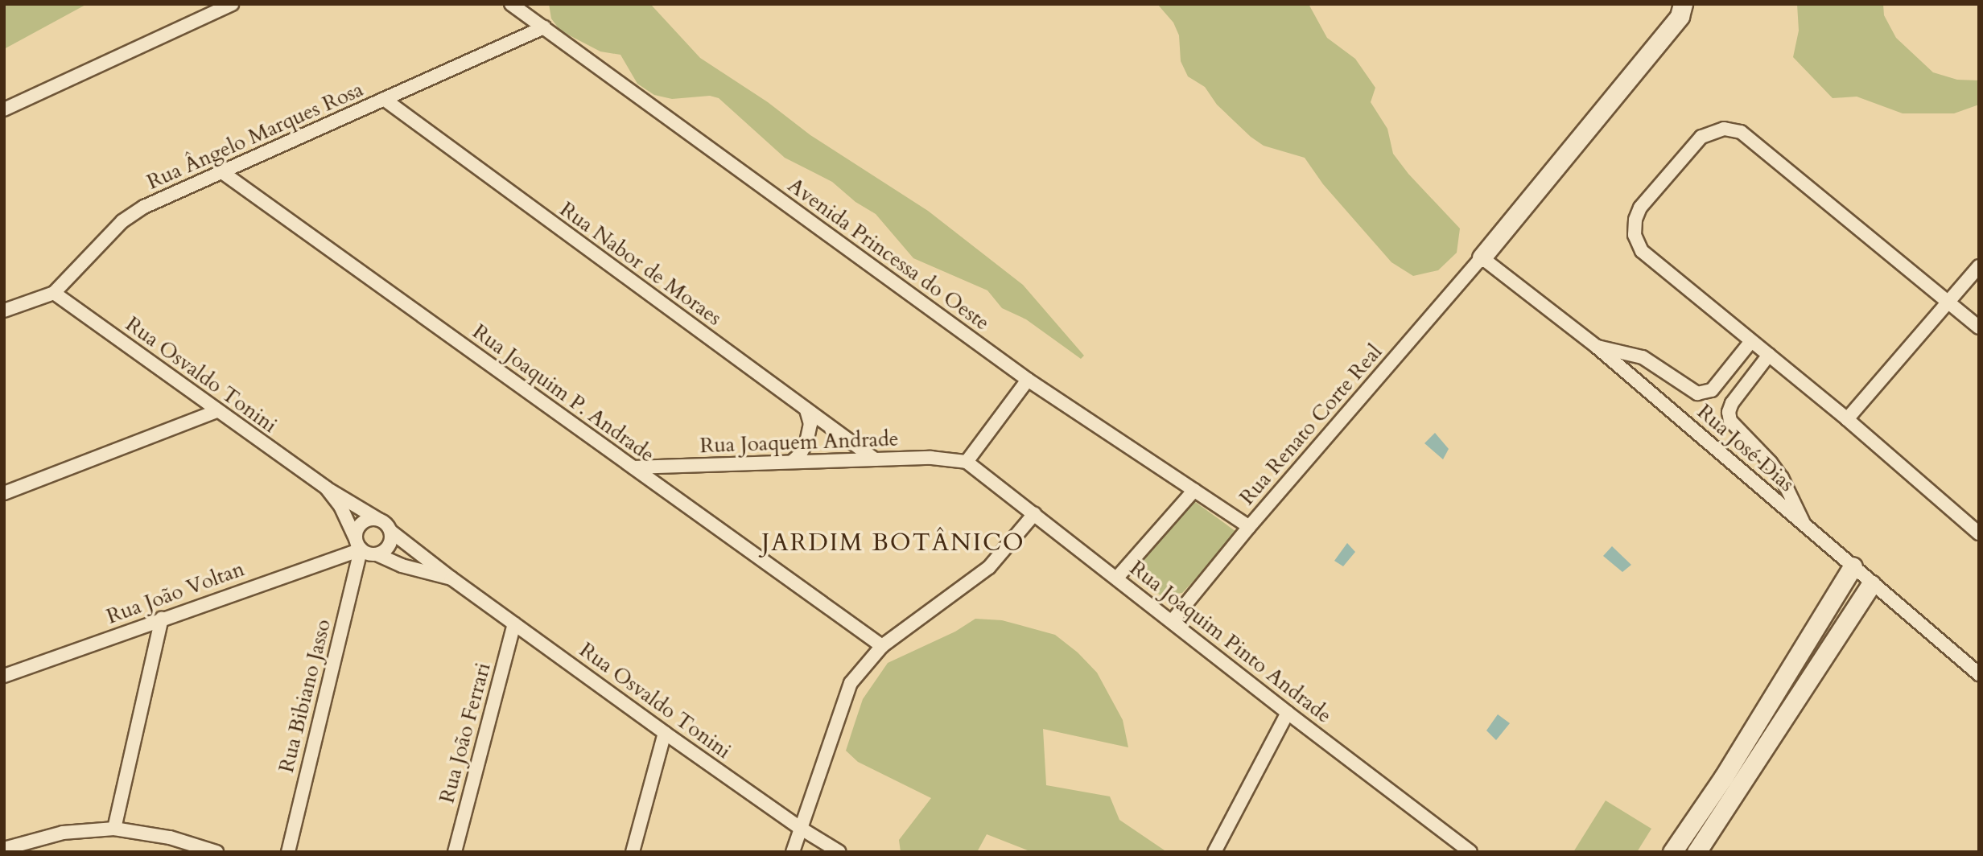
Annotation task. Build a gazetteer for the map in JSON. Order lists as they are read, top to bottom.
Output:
{
  "streets": {
    "street": [
      "Rua Ângelo Marques Rosa",
      "Avenida Princessa do Oeste",
      "Rua Nabor de Moraes",
      "Rua Osvaldo Tonini",
      "Rua Joaquim P. Andrade",
      "Rua Renato Corte Real",
      "Rua Joaquem Andrade",
      "Rua José Dias",
      "Rua João Voltan",
      "Rua Joaquim Pinto Andrade",
      "Rua Bibiano Jasso",
      "Rua João Ferrari"
    ]
  },
  "crossings": [
    ["Rua Ângelo Marques Rosa", "Avenida Princessa do Oeste"],
    ["Rua Ângelo Marques Rosa", "Rua Nabor de Moraes"],
    ["Rua Ângelo Marques Rosa", "Rua Osvaldo Tonini"],
    ["Rua Ângelo Marques Rosa", "Rua Joaquim P. Andrade"],
    ["Avenida Princessa do Oeste", "Rua Renato Corte Real"],
    ["Rua Nabor de Moraes", "Rua Joaquem Andrade"],
    ["Rua Osvaldo Tonini", "Rua João Voltan"],
    ["Rua Osvaldo Tonini", "Rua Bibiano Jasso"],
    ["Rua Osvaldo Tonini", "Rua João Ferrari"],
    ["Rua Joaquim P. Andrade", "Rua Joaquem Andrade"],
    ["Rua Renato Corte Real", "Rua José Dias"],
    ["Rua Renato Corte Real", "Rua Joaquim Pinto Andrade"],
    ["Rua Joaquem Andrade", "Rua Joaquim Pinto Andrade"],
    ["Rua João Voltan", "Rua Bibiano Jasso"]
  ],
  "districts": ["JARDIM BOTÂNICO"]
}
